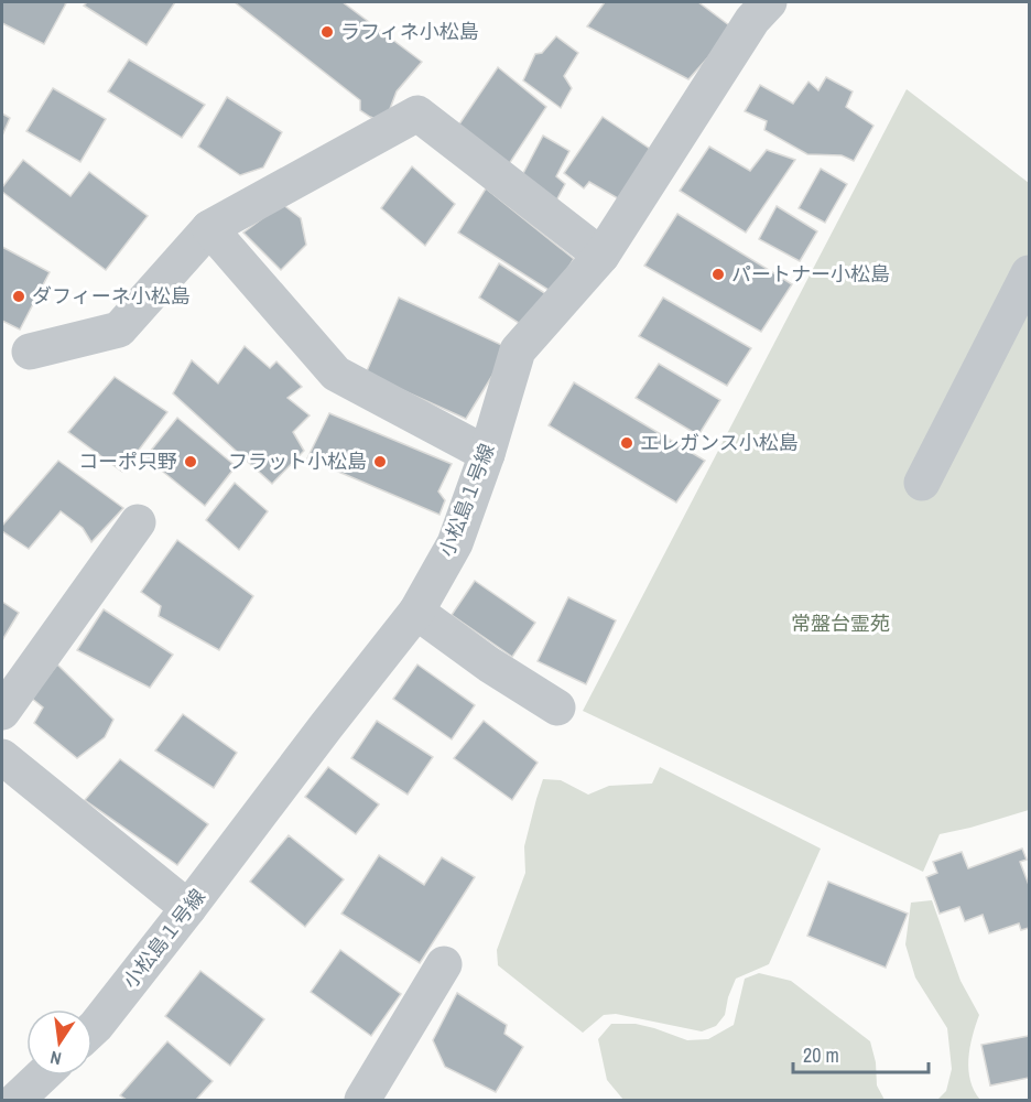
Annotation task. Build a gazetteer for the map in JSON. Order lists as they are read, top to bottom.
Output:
{
  "streets": {
    "street": ["小松島１号線"]
  },
  "parks": ["常盤台霊苑"],
  "places": [
    "ラフィネ小松島",
    "パートナー小松島",
    "ダフィーネ小松島",
    "エレガンス小松島",
    "コーポ只野",
    "フラット小松島"
  ],
  "scale_bar": "20 m",
  "north": "bottom"
}
